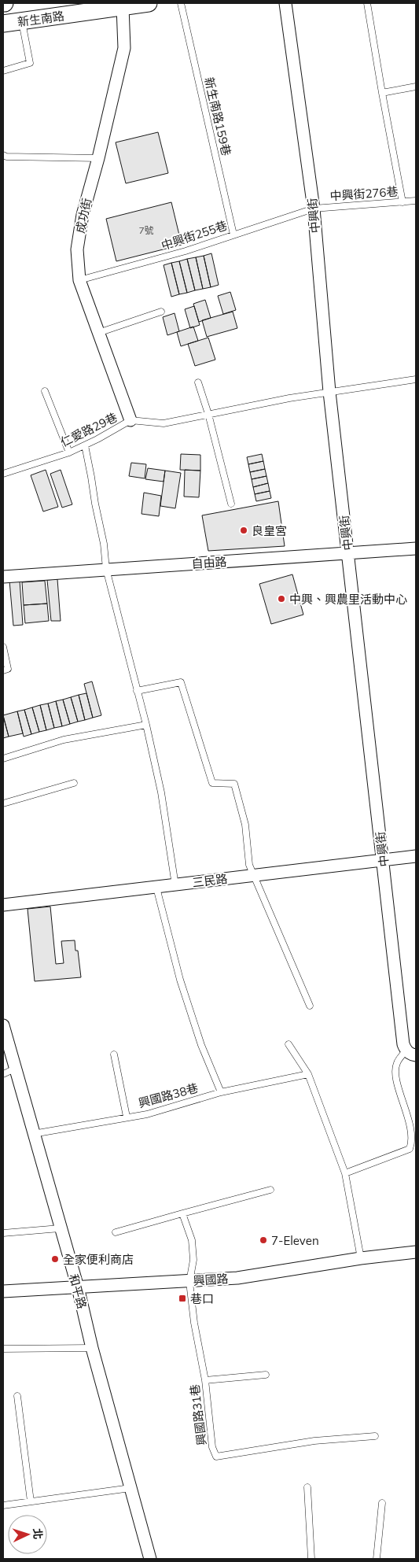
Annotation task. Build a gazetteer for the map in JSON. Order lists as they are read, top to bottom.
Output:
{
  "streets": {
    "main road": ["新生南路"],
    "street": [
      "成功街",
      "中興街",
      "自由路",
      "三民路",
      "興國路",
      "和平路"
    ],
    "lane": [
      "新生南路159巷",
      "中興街276巷",
      "中興街255巷",
      "仁愛路29巷",
      "興國路38巷",
      "興國路31巷"
    ]
  },
  "crossings": [
    ["新生南路", "成功街"],
    ["新生南路159巷", "中興街255巷"],
    ["中興街276巷", "中興街"],
    ["中興街276巷", "中興街255巷"],
    ["成功街", "中興街255巷"],
    ["成功街", "仁愛路29巷"],
    ["中興街", "中興街255巷"],
    ["中興街", "仁愛路29巷"],
    ["中興街", "自由路"],
    ["中興街", "三民路"],
    ["興國路38巷", "和平路"],
    ["興國路", "和平路"],
    ["興國路", "興國路31巷"]
  ],
  "places": {
    "other": [
      "良皇宮",
      "中興、興農里活動中心",
      "7-Eleven",
      "全家便利商店"
    ],
    "transit": ["巷口"]
  },
  "house_numbers": ["7號"],
  "north": "right"
}
